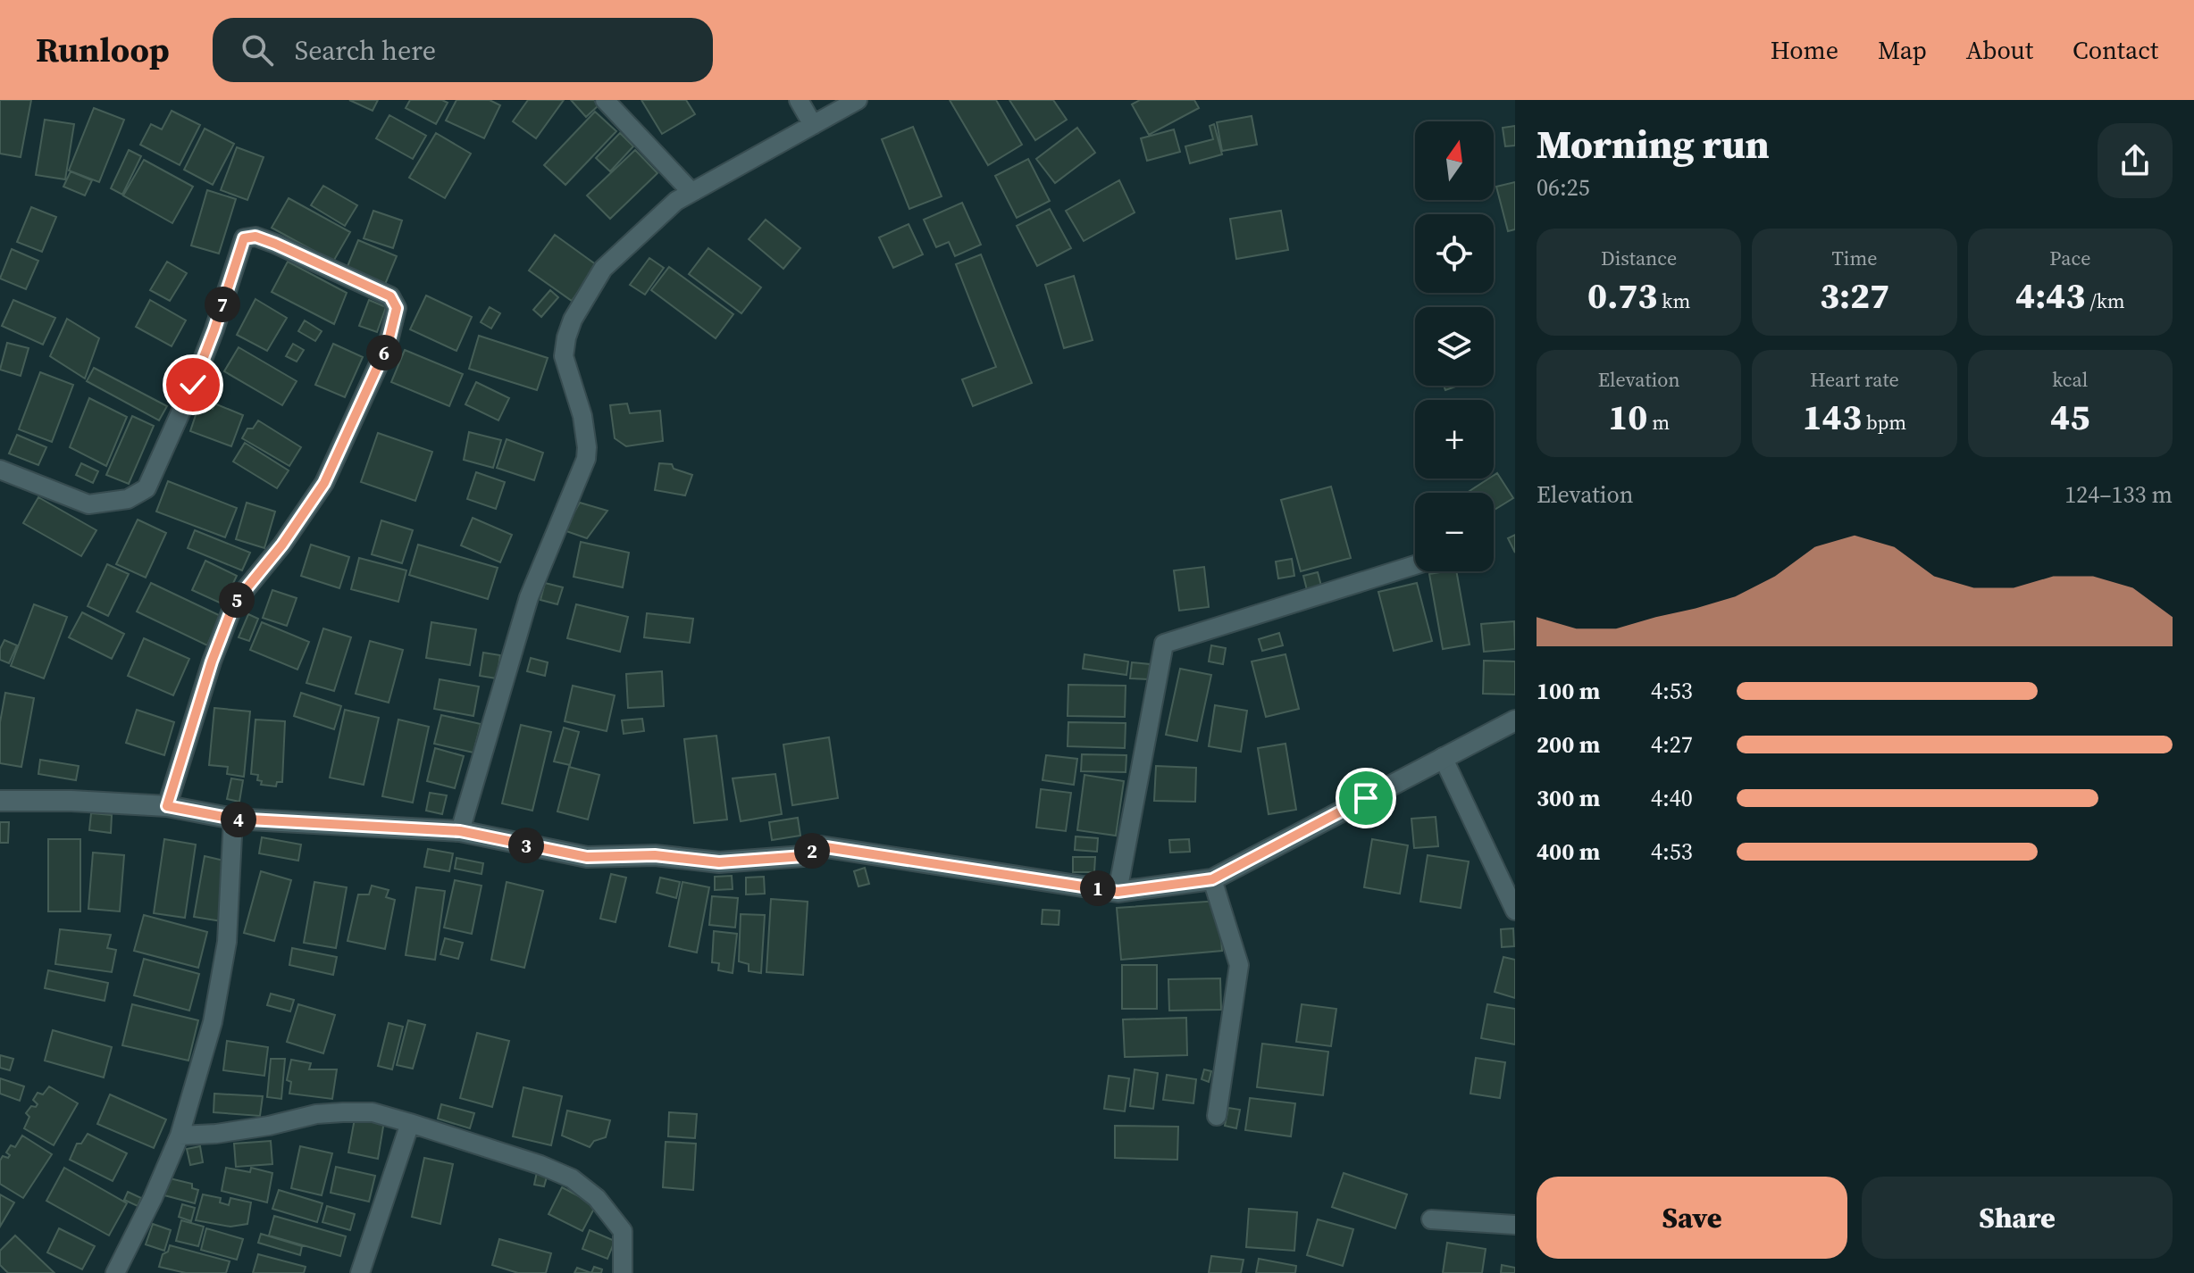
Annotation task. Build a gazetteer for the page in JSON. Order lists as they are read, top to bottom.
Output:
{
  "north": "top",
  "page": {
    "header": "Runloop",
    "search": "Search here",
    "nav": [
      "Home",
      "Map",
      "About",
      "Contact"
    ],
    "heading": ["Morning run", "06:25"],
    "map_buttons": ["+", "−"],
    "stats": [
      ["Distance", "0.73 km"],
      ["Time", "3:27"],
      ["Pace", "4:43 /km"],
      ["Elevation", "10 m"],
      ["Heart rate", "143 bpm"],
      ["kcal", "45"]
    ],
    "pins": [
      "7",
      "6",
      "5",
      "4",
      "3",
      "2",
      "1"
    ],
    "chart": ["Elevation", "124–133 m"],
    "list": [
      {
        "name": "100 m",
        "note": "4:53"
      },
      {
        "name": "200 m",
        "note": "4:27"
      },
      {
        "name": "300 m",
        "note": "4:40"
      },
      {
        "name": "400 m",
        "note": "4:53"
      }
    ],
    "buttons": ["Save", "Share"]
  }
}
